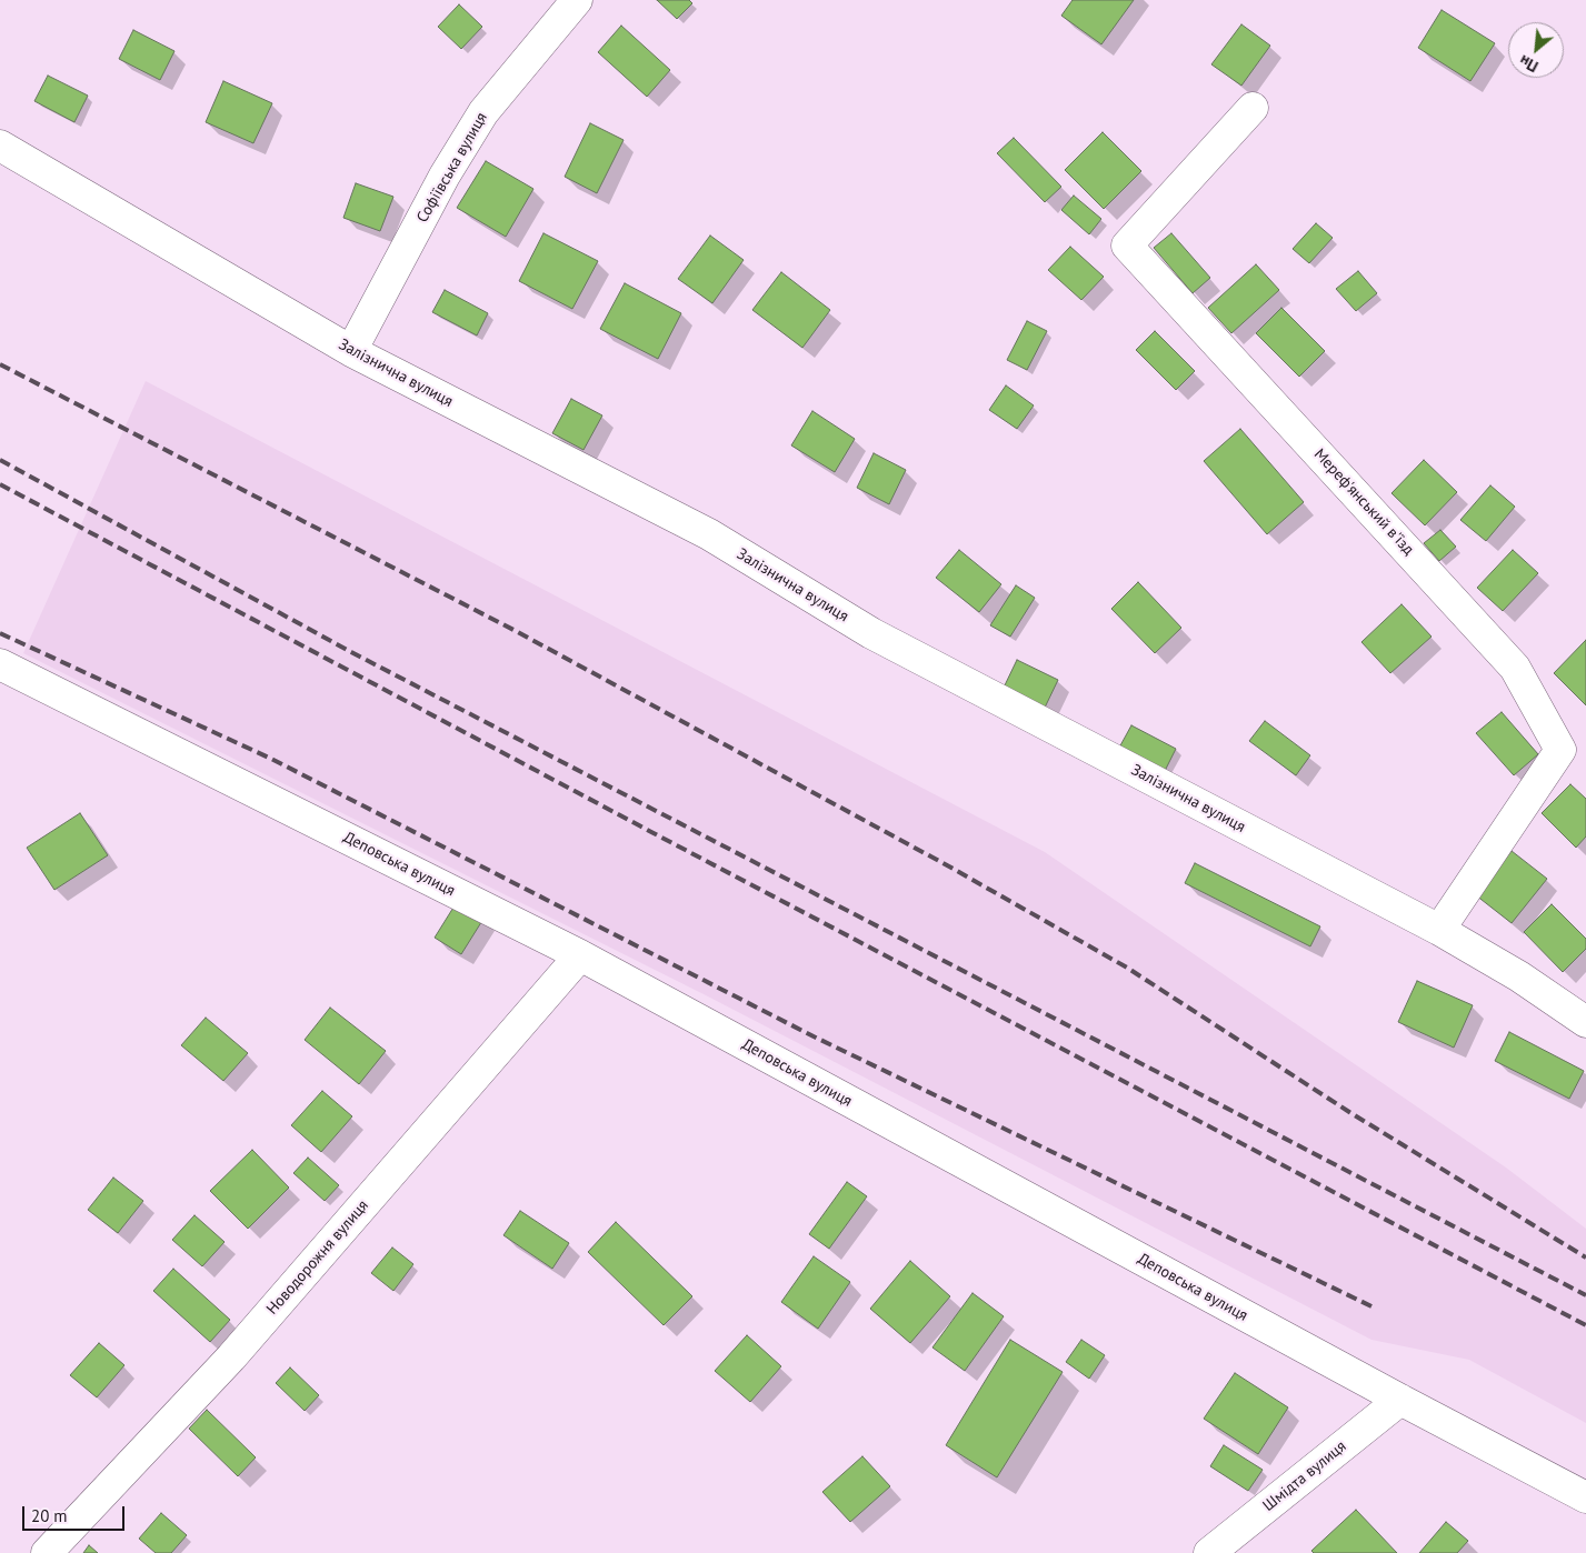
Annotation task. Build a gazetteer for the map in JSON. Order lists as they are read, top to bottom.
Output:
{
  "streets": {
    "street": [
      "Софіївська вулиця",
      "Залізнична вулиця",
      "Мереф'янський в'їзд",
      "Деповська вулиця",
      "Новодорожня вулиця",
      "Шмідта вулиця"
    ]
  },
  "crossings": [
    ["Софіївська вулиця", "Залізнична вулиця"],
    ["Залізнична вулиця", "Мереф'янський в'їзд"],
    ["Деповська вулиця", "Новодорожня вулиця"],
    ["Деповська вулиця", "Шмідта вулиця"]
  ],
  "scale_bar": "20 m",
  "north": "bottom left"
}
